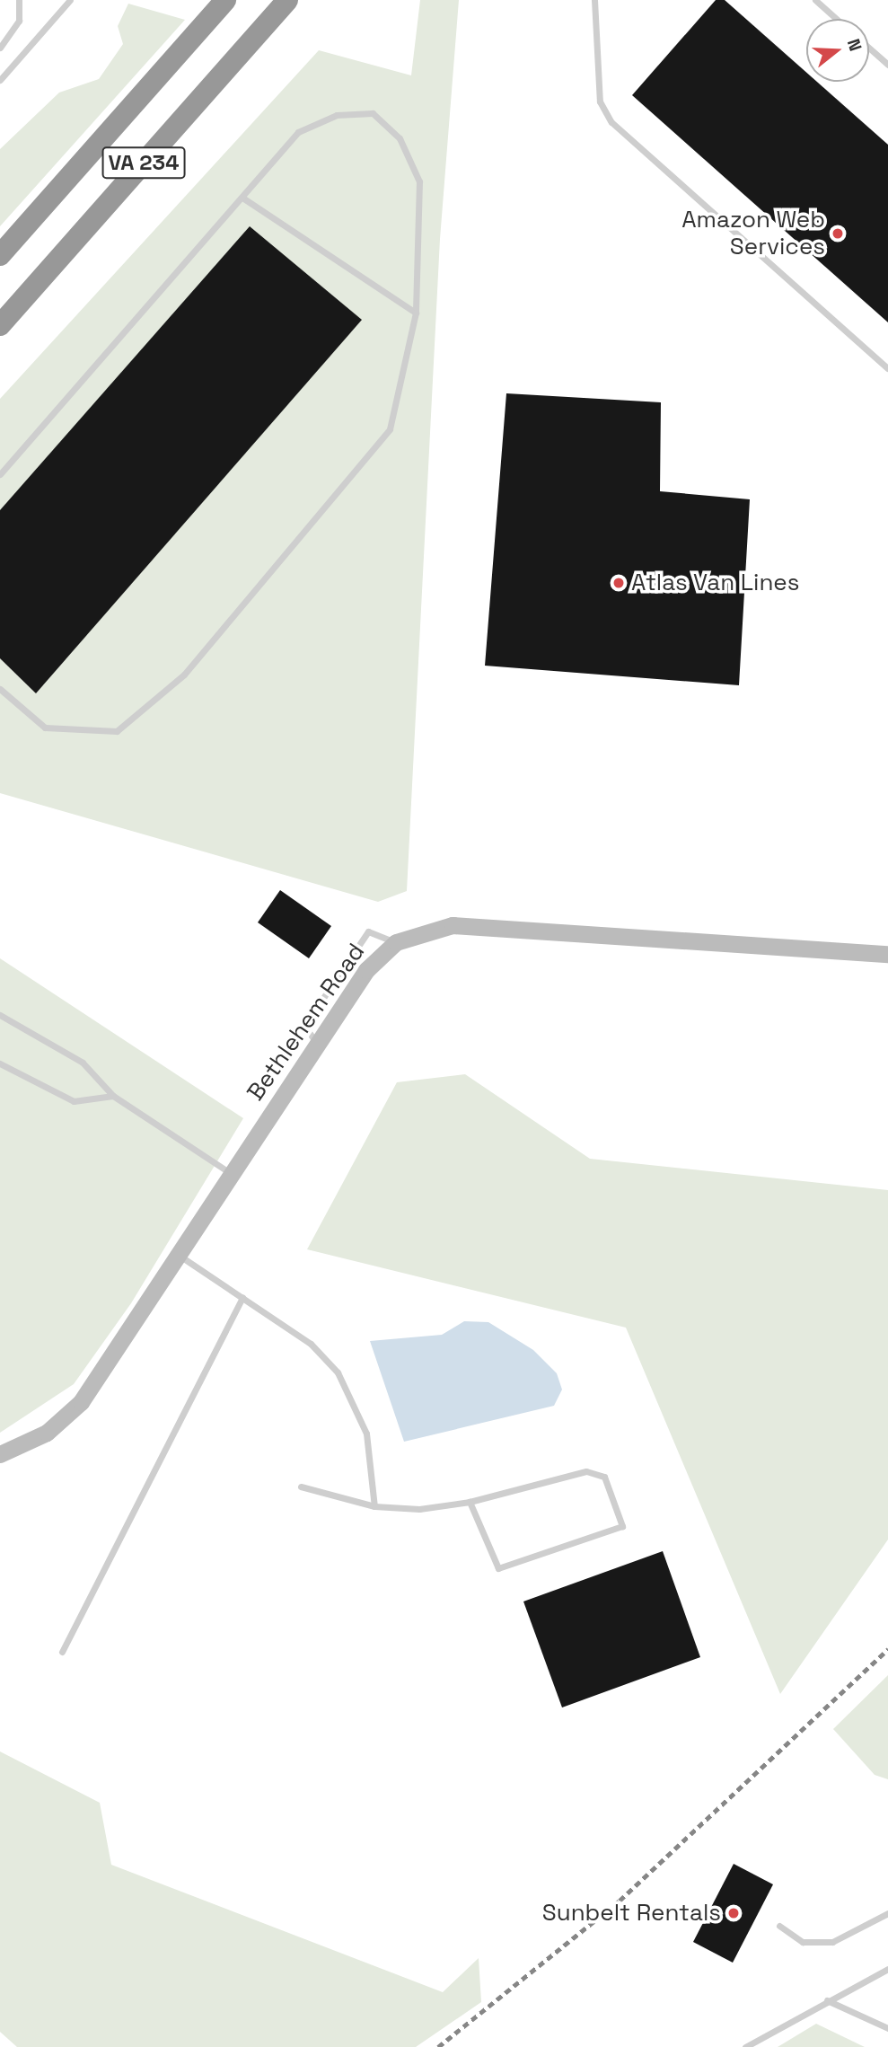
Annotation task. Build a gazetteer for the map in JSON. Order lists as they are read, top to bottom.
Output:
{
  "streets": {
    "highway": ["VA 234"],
    "street": ["Bethlehem Road"]
  },
  "places": ["Amazon Web Services", "Atlas Van Lines", "Sunbelt Rentals"],
  "north": "right"
}
